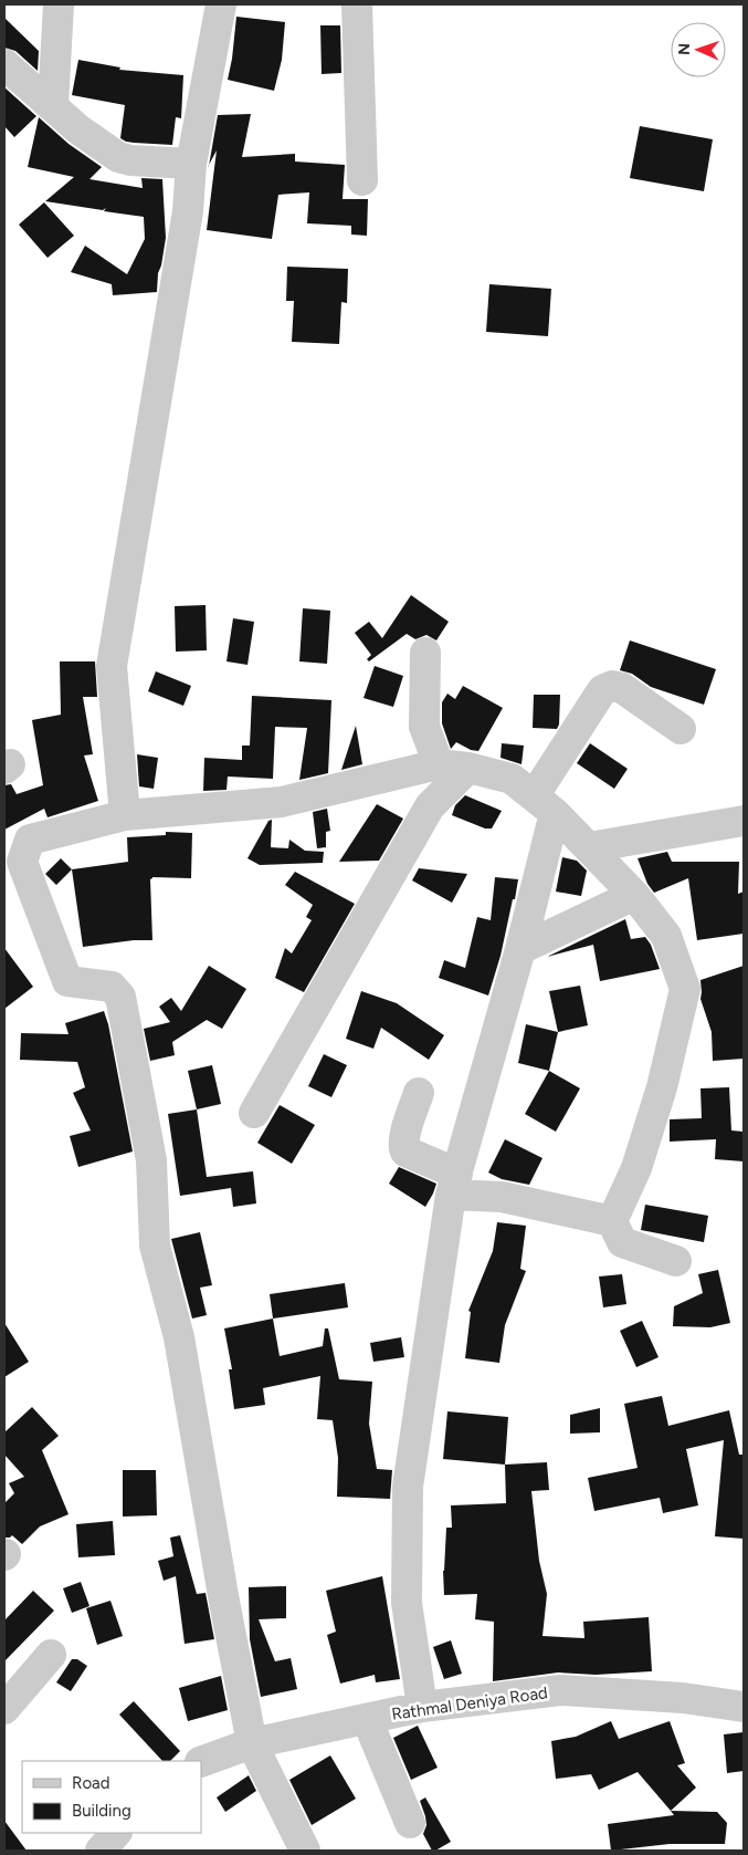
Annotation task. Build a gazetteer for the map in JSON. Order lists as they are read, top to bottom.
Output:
{
  "streets": {
    "street": ["Rathmal Deniya Road"]
  },
  "legend": ["Road", "Building"],
  "north": "left"
}
